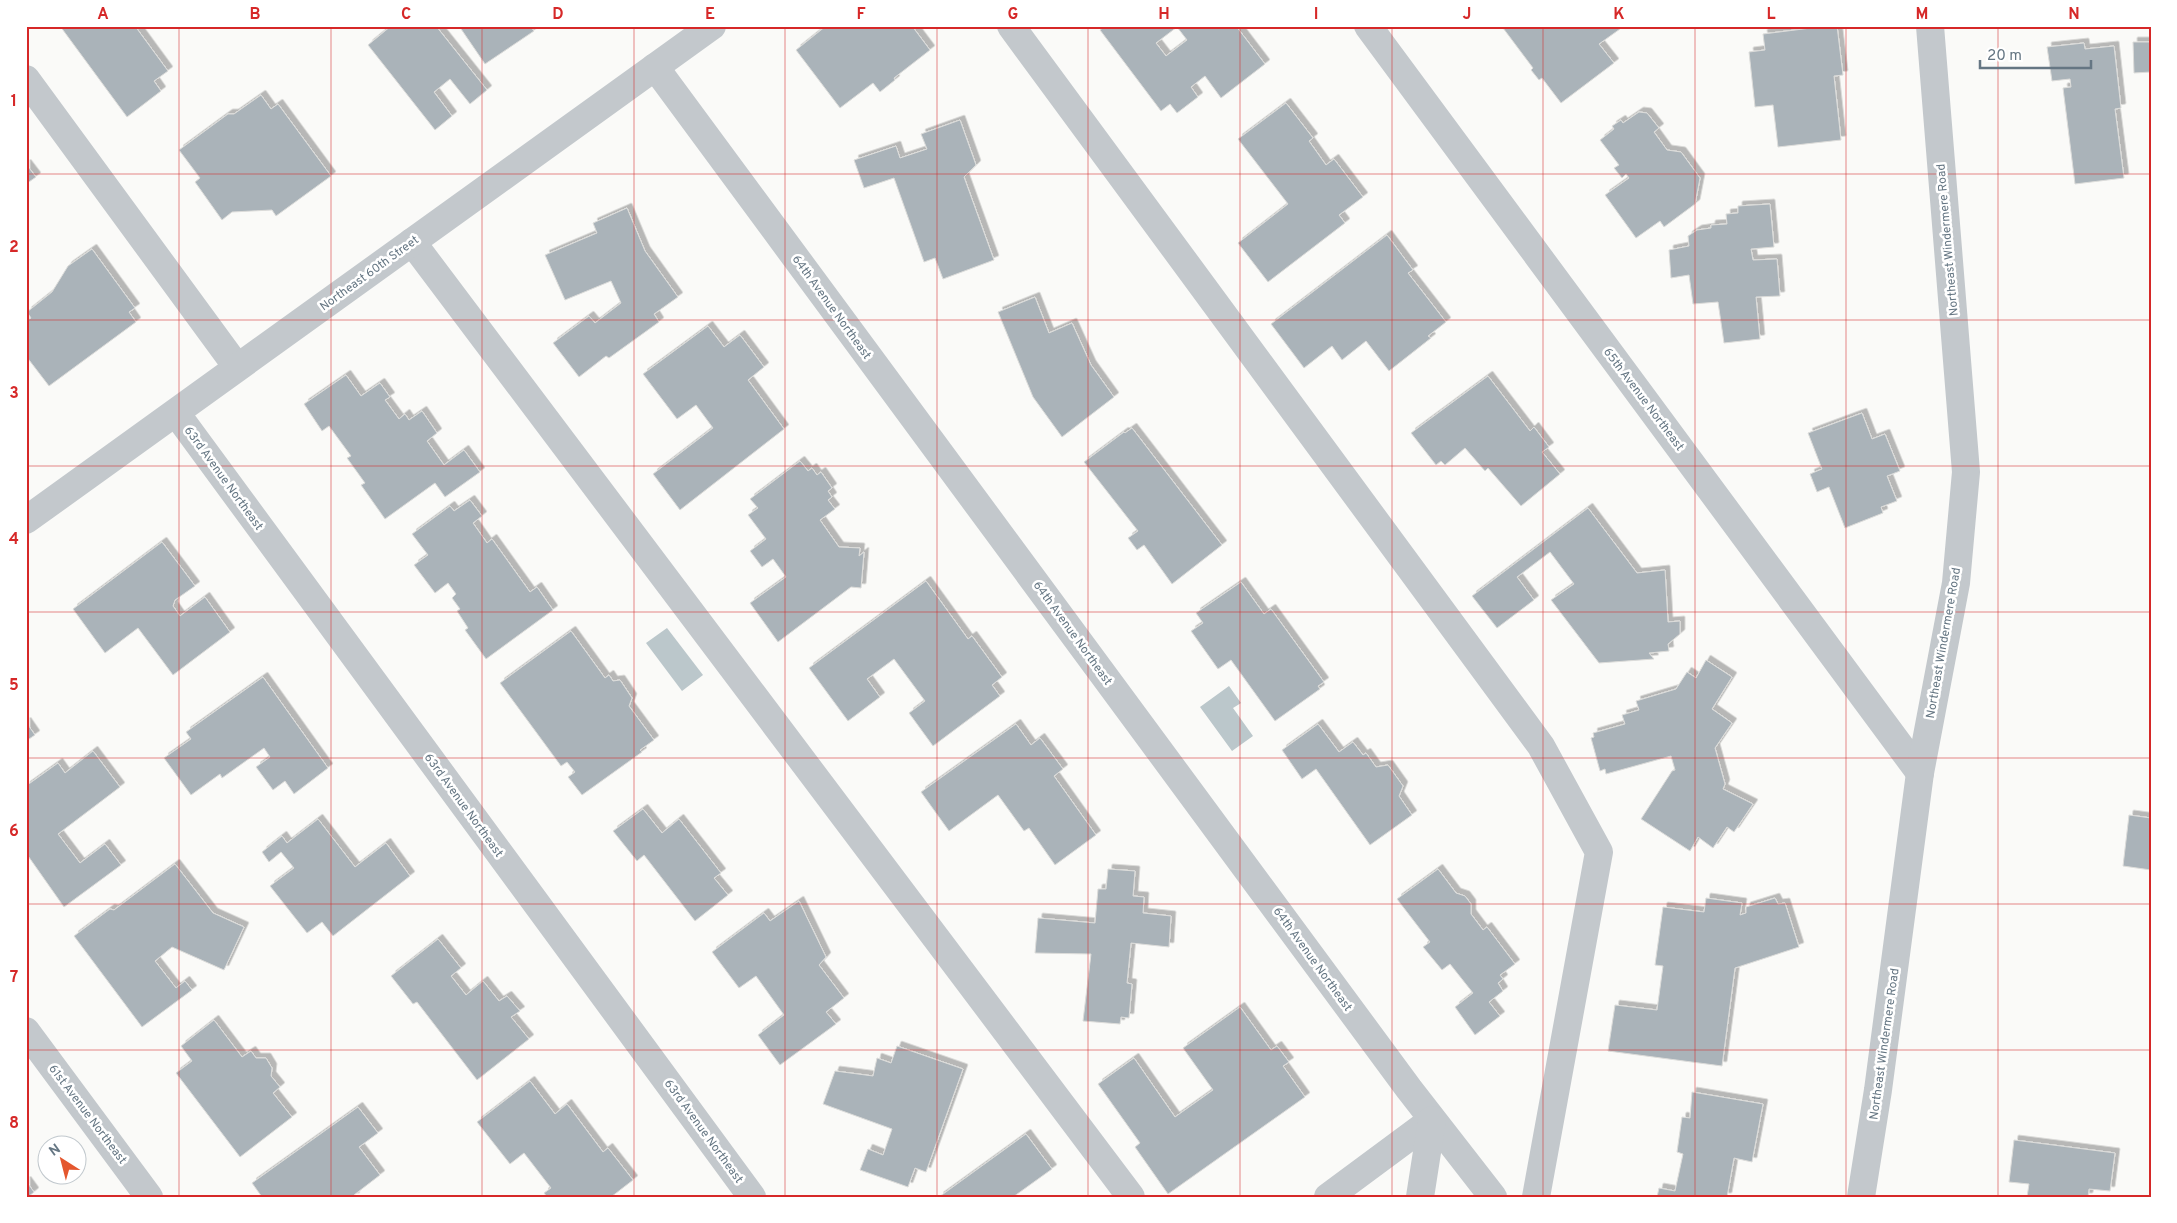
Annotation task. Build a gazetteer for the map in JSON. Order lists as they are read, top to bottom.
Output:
{
  "streets": {
    "street": [
      "Northeast Windermere Road",
      "Northeast 60th Street",
      "64th Avenue Northeast",
      "65th Avenue Northeast",
      "63rd Avenue Northeast",
      "61st Avenue Northeast"
    ]
  },
  "crossings": [
    ["Northeast Windermere Road", "65th Avenue Northeast"],
    ["Northeast 60th Street", "64th Avenue Northeast"],
    ["Northeast 60th Street", "63rd Avenue Northeast"]
  ],
  "scale_bar": "20 m",
  "north": "top left",
  "grid": {
    "columns": [
      "A",
      "B",
      "C",
      "D",
      "E",
      "F",
      "G",
      "H",
      "I",
      "J",
      "K",
      "L",
      "M",
      "N"
    ],
    "rows": [
      "1",
      "2",
      "3",
      "4",
      "5",
      "6",
      "7",
      "8"
    ]
  }
}
